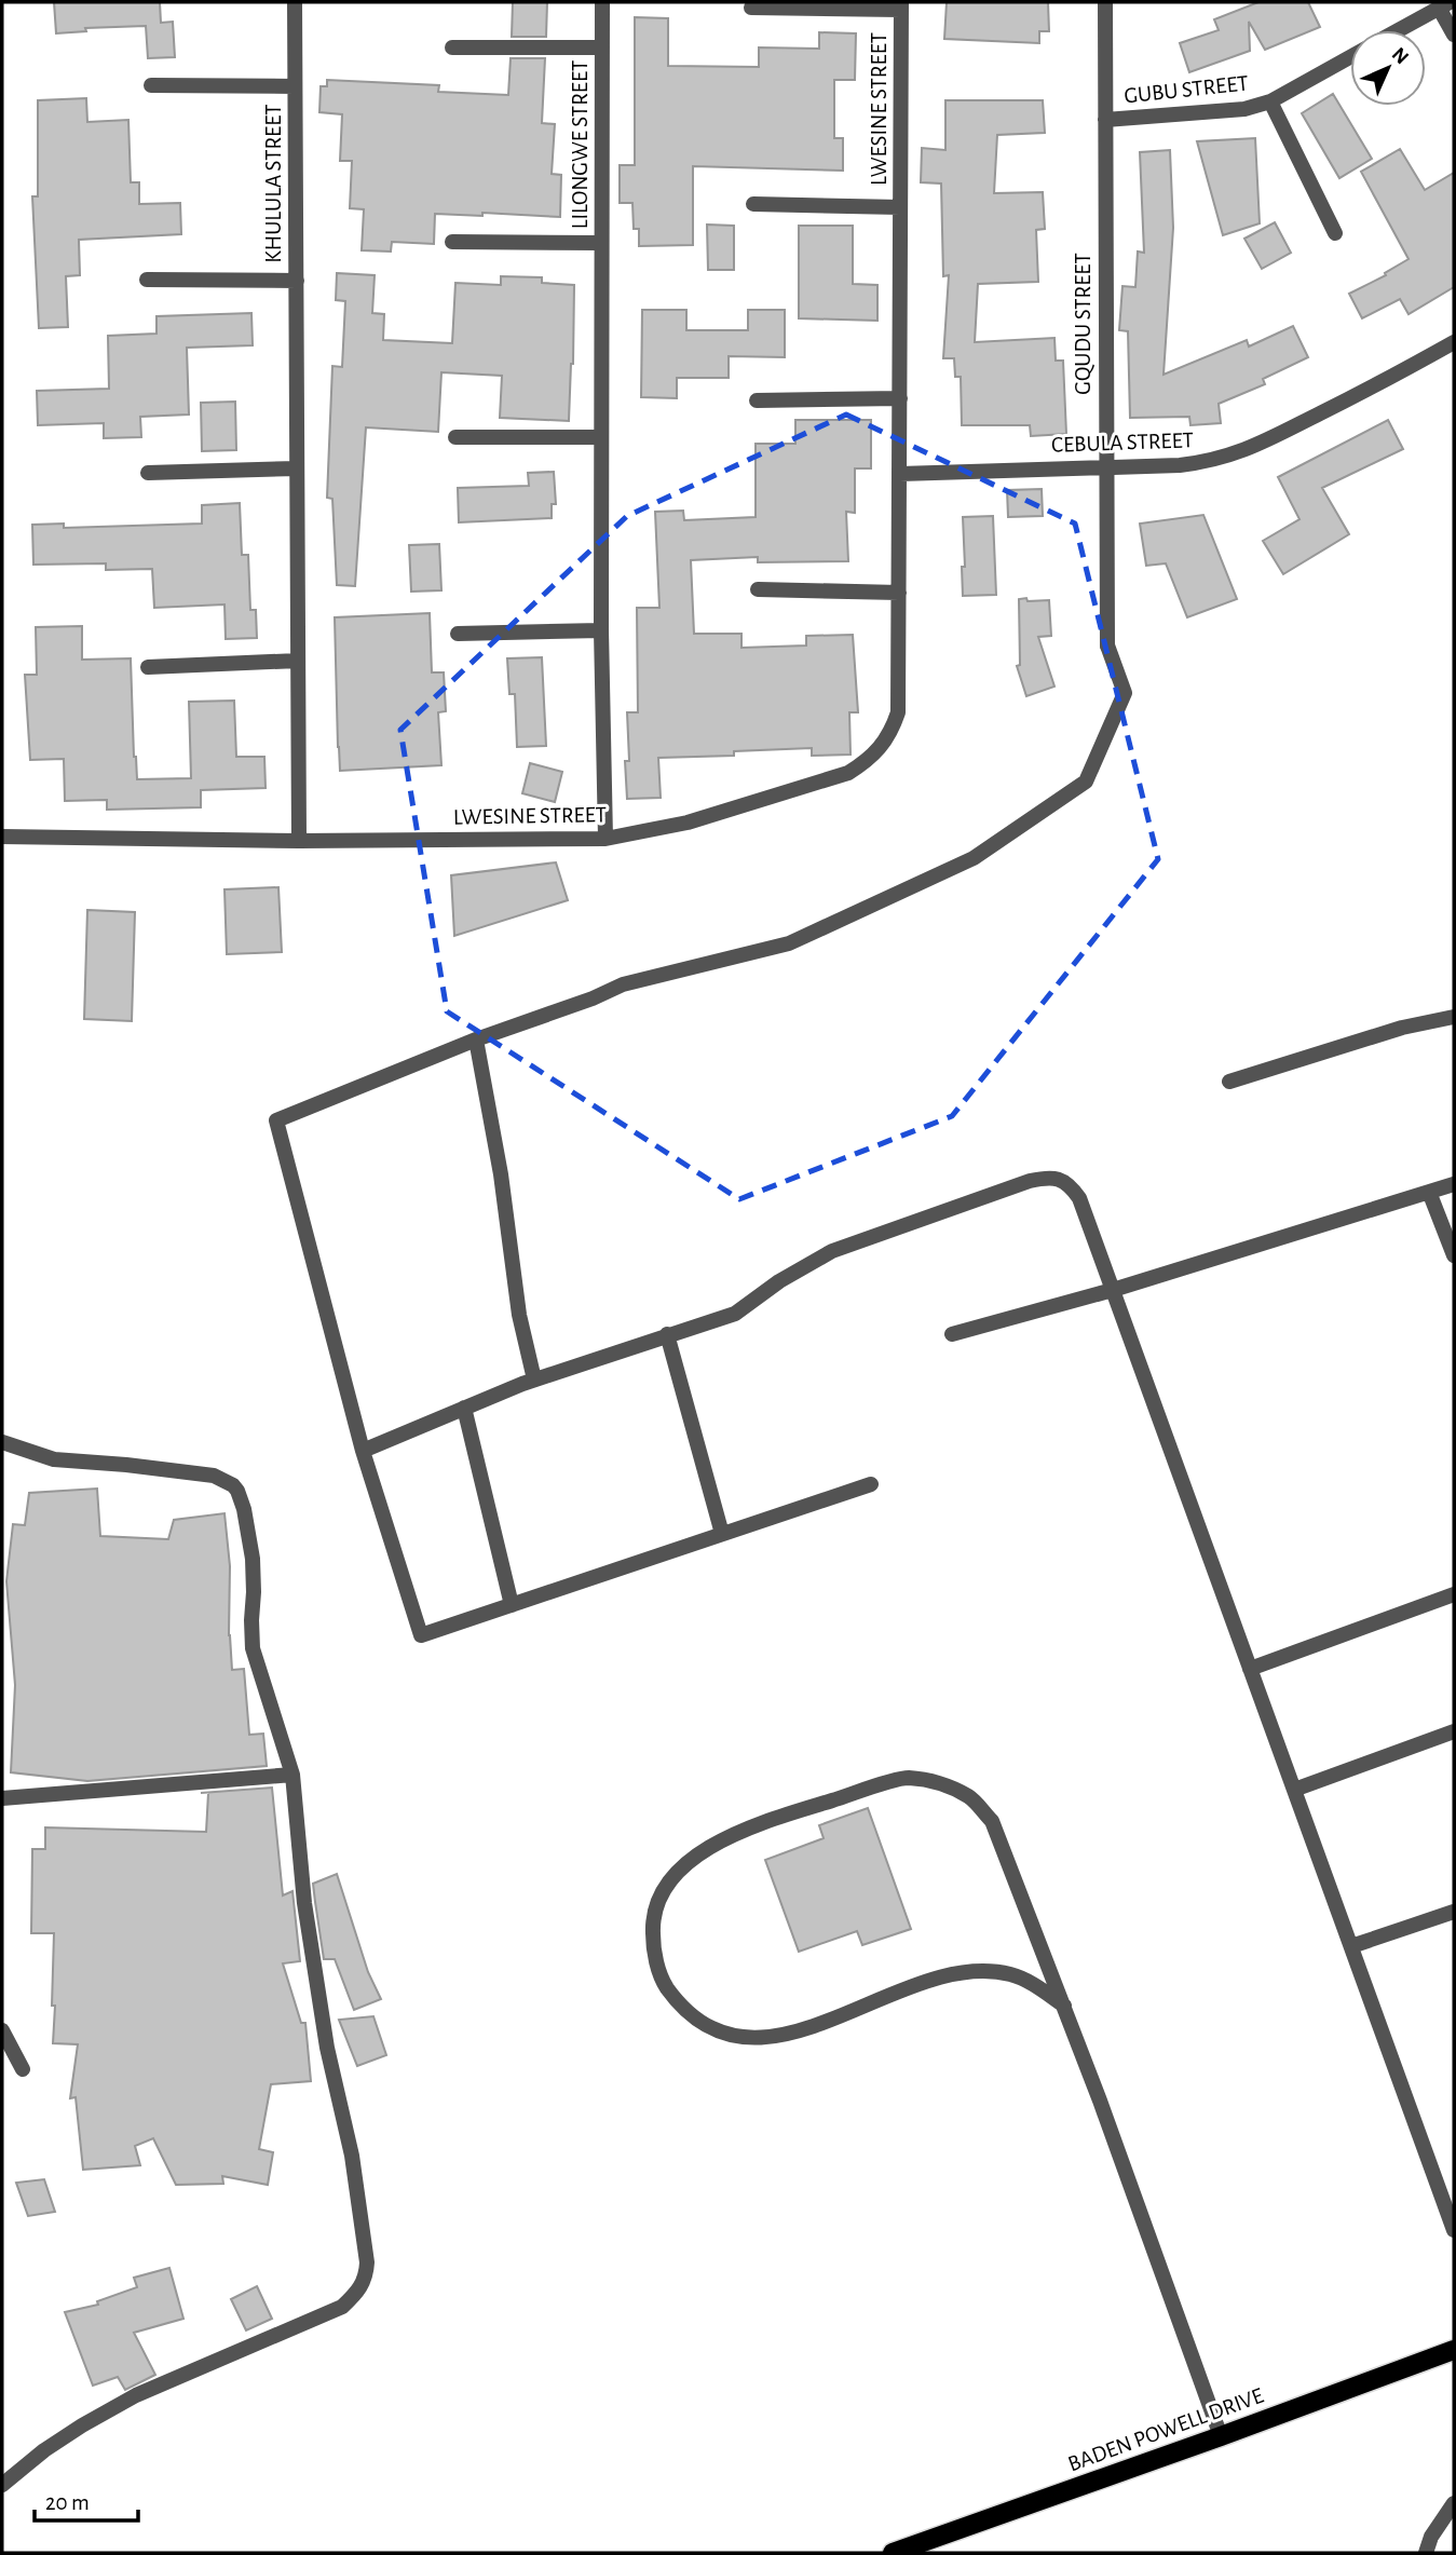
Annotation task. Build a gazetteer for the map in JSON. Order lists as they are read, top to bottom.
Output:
{
  "streets": {
    "main road": ["BADEN POWELL DRIVE"],
    "street": [
      "GUBU STREET",
      "LWESINE STREET",
      "LILONGWE STREET",
      "KHULULA STREET",
      "GQUDU STREET",
      "CEBULA STREET"
    ]
  },
  "crossings": [
    ["GUBU STREET", "GQUDU STREET"],
    ["LWESINE STREET", "LILONGWE STREET"],
    ["LWESINE STREET", "KHULULA STREET"],
    ["LWESINE STREET", "CEBULA STREET"],
    ["GQUDU STREET", "CEBULA STREET"]
  ],
  "scale_bar": "20 m",
  "north": "top right"
}
